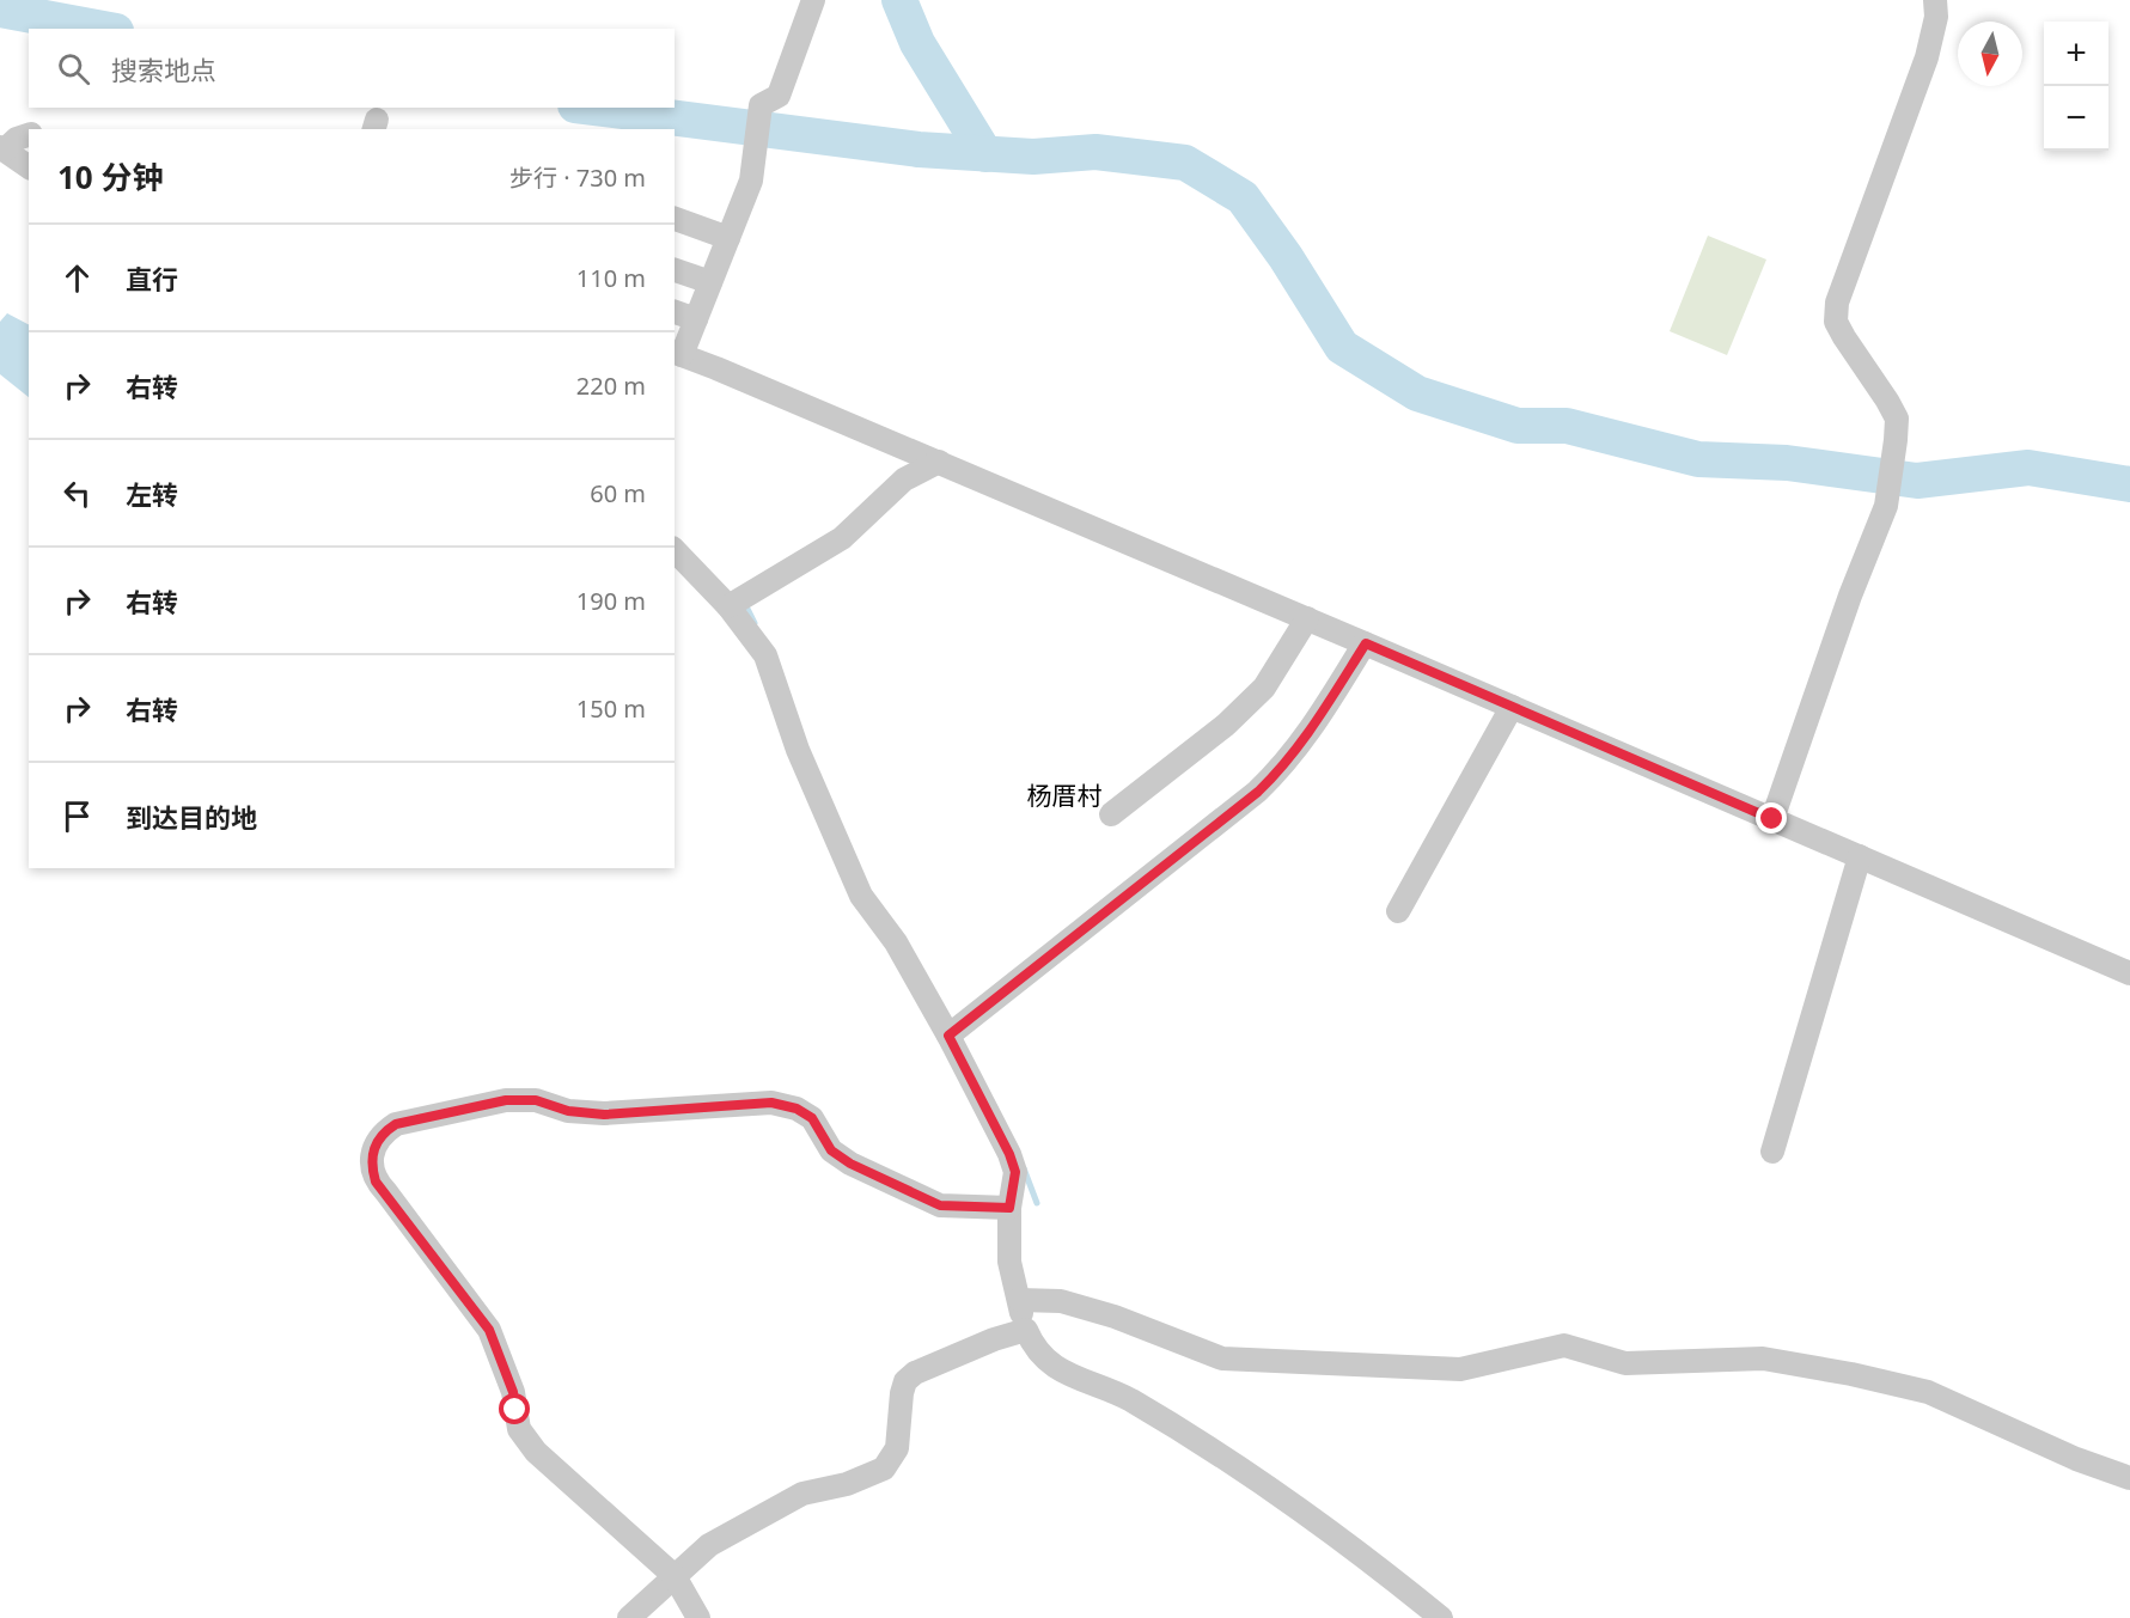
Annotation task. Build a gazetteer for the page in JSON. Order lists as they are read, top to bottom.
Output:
{
  "districts": ["杨厝村"],
  "north": "bottom",
  "page": {
    "map_buttons": ["+", "−"],
    "search": "搜索地点",
    "heading": ["10 分钟", "步行 · 730 m"],
    "list": [
      ["直行", "110 m"],
      ["右转", "220 m"],
      ["左转", "60 m"],
      ["右转", "190 m"],
      ["右转", "150 m"],
      "到达目的地"
    ]
  }
}
